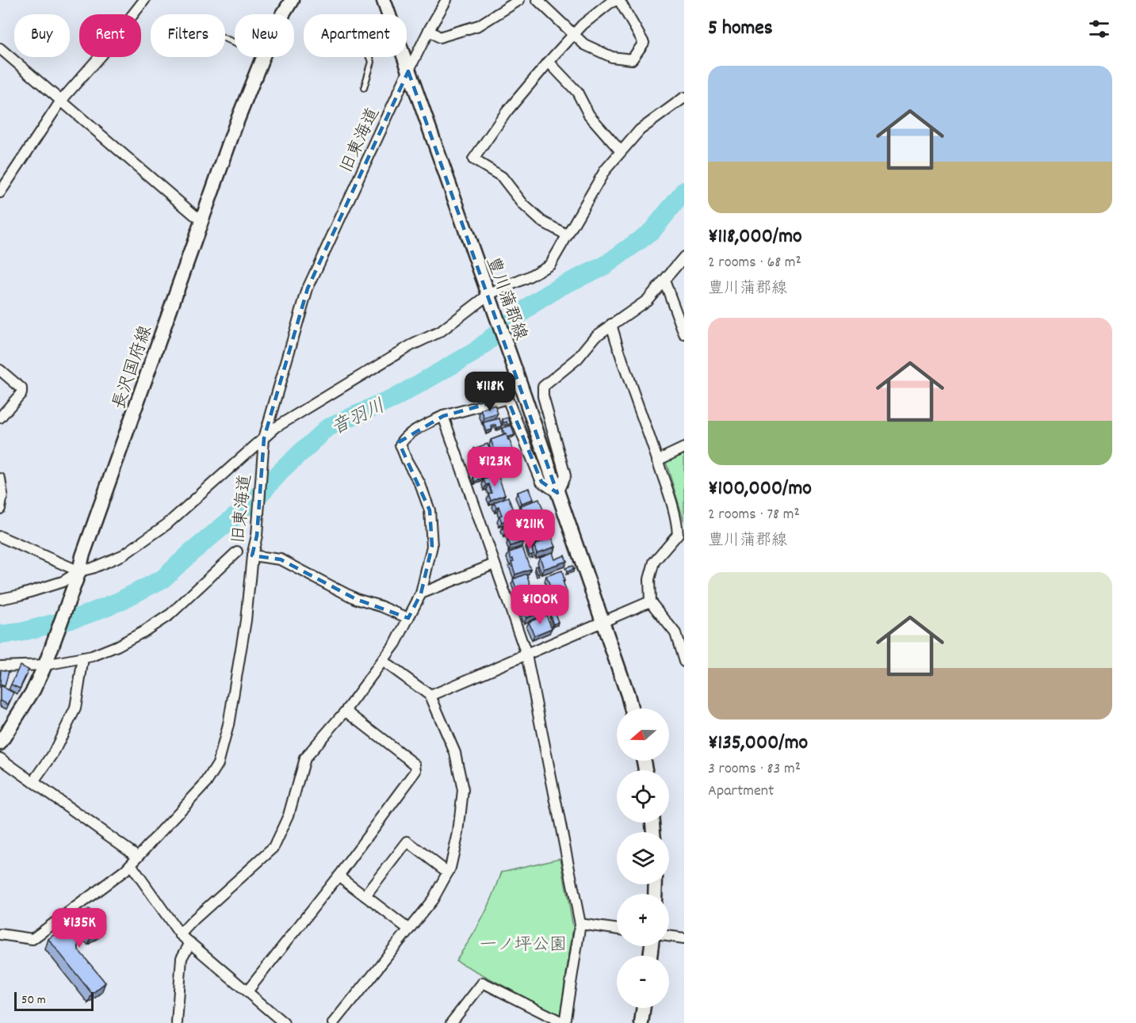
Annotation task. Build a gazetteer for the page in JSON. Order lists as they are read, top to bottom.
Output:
{
  "streets": {
    "main road": ["豊川蒲郡線", "長沢国府線"],
    "street": ["旧東海道"]
  },
  "crossings": [
    ["旧東海道", "豊川蒲郡線"]
  ],
  "water": ["音羽川"],
  "parks": ["一ノ坪公園"],
  "scale_bar": "50 m",
  "north": "left",
  "page": {
    "heading": "5 homes",
    "chip": [
      "Buy",
      "Rent",
      "Filters",
      "New",
      "Apartment"
    ],
    "list": [
      {
        "name": "¥118,000/mo",
        "note": "2 rooms · 68 m² · 豊川蒲郡線"
      },
      {
        "name": "¥100,000/mo",
        "note": "2 rooms · 78 m² · 豊川蒲郡線"
      },
      {
        "name": "¥135,000/mo",
        "note": "3 rooms · 83 m² · Apartment"
      }
    ],
    "price": [
      "¥118K",
      "¥123K",
      "¥211K",
      "¥100K",
      "¥135K"
    ],
    "map_buttons": ["+", "−"],
    "scale": "50 m"
  }
}
